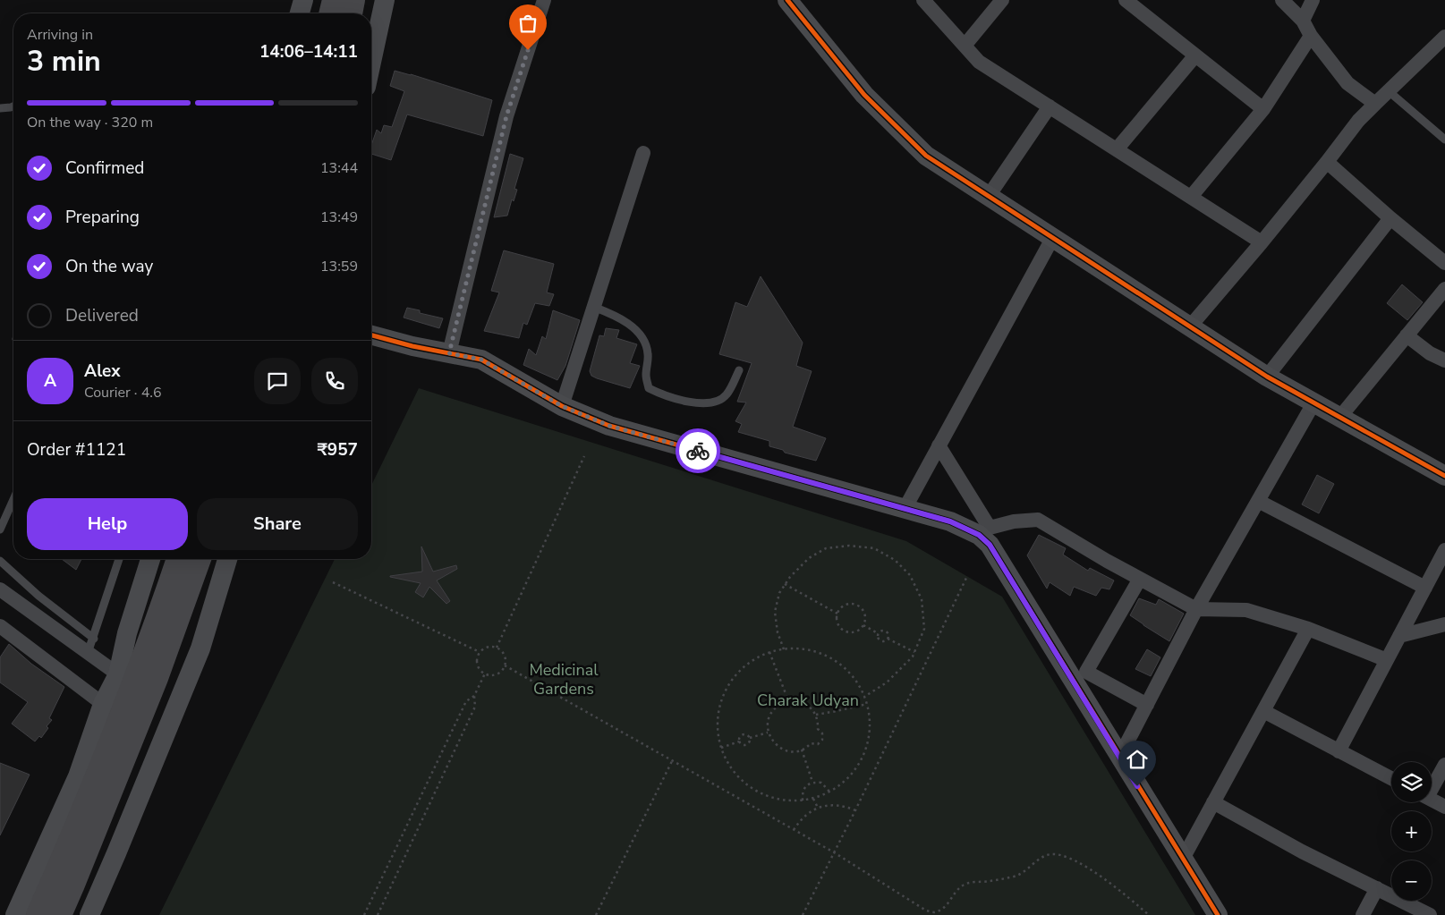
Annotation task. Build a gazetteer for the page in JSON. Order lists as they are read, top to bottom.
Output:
{
  "parks": ["Medicinal Gardens", "Charak Udyan"],
  "page": {
    "heading": ["3 min", "Arriving in", "14:06–14:11"],
    "panel": [
      "Alex",
      "Courier · 4.6",
      "Order #1121",
      "₹957"
    ],
    "bar": "On the way · 320 m",
    "list": [
      ["Confirmed", "13:44"],
      ["Preparing", "13:49"],
      ["On the way", "13:59"],
      "Delivered"
    ],
    "round": "A",
    "buttons": ["Help", "Share"],
    "map_buttons": ["+", "−"]
  }
}
